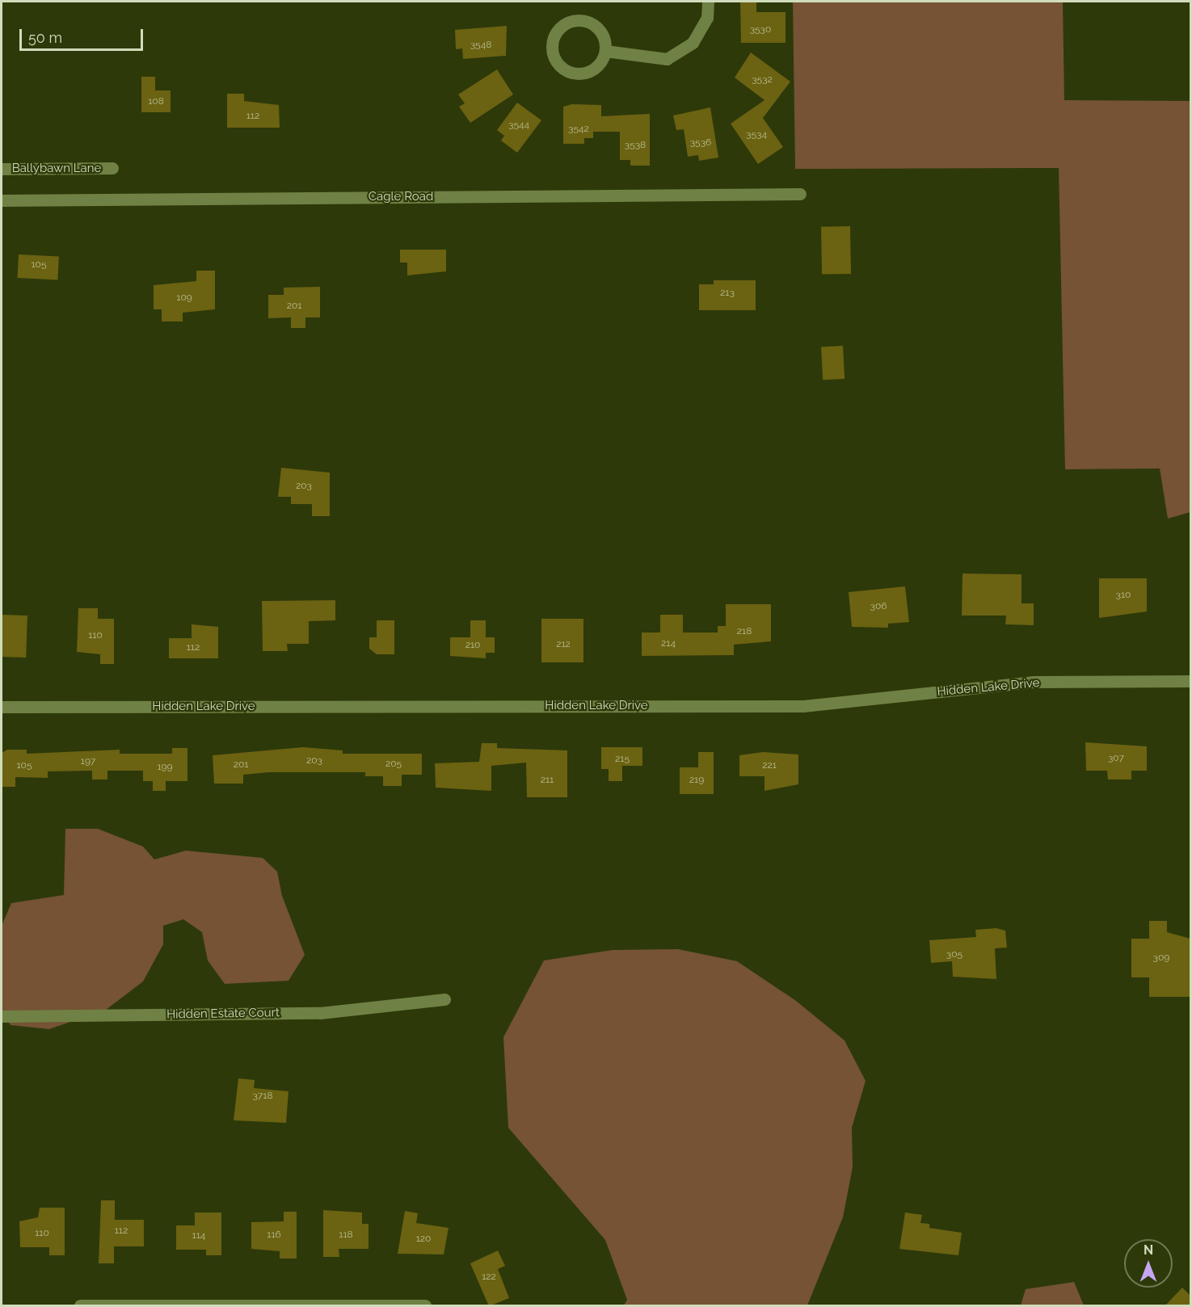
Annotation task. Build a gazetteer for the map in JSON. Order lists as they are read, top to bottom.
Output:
{
  "streets": {
    "street": [
      "Ballybawn Lane",
      "Cagle Road",
      "Hidden Lake Drive",
      "Hidden Estate Court"
    ]
  },
  "house_numbers": [
    "3530",
    "3548",
    "3532",
    "108",
    "112",
    "3544",
    "3542",
    "3534",
    "3536",
    "3538",
    "105",
    "213",
    "109",
    "201",
    "203",
    "310",
    "306",
    "218",
    "110",
    "214",
    "212",
    "210",
    "112",
    "307",
    "215",
    "203",
    "197",
    "205",
    "201",
    "105",
    "221",
    "199",
    "211",
    "219",
    "305",
    "309",
    "3718",
    "112",
    "110",
    "116",
    "118",
    "114",
    "120",
    "122"
  ],
  "scale_bar": "50 m",
  "north": "top"
}
